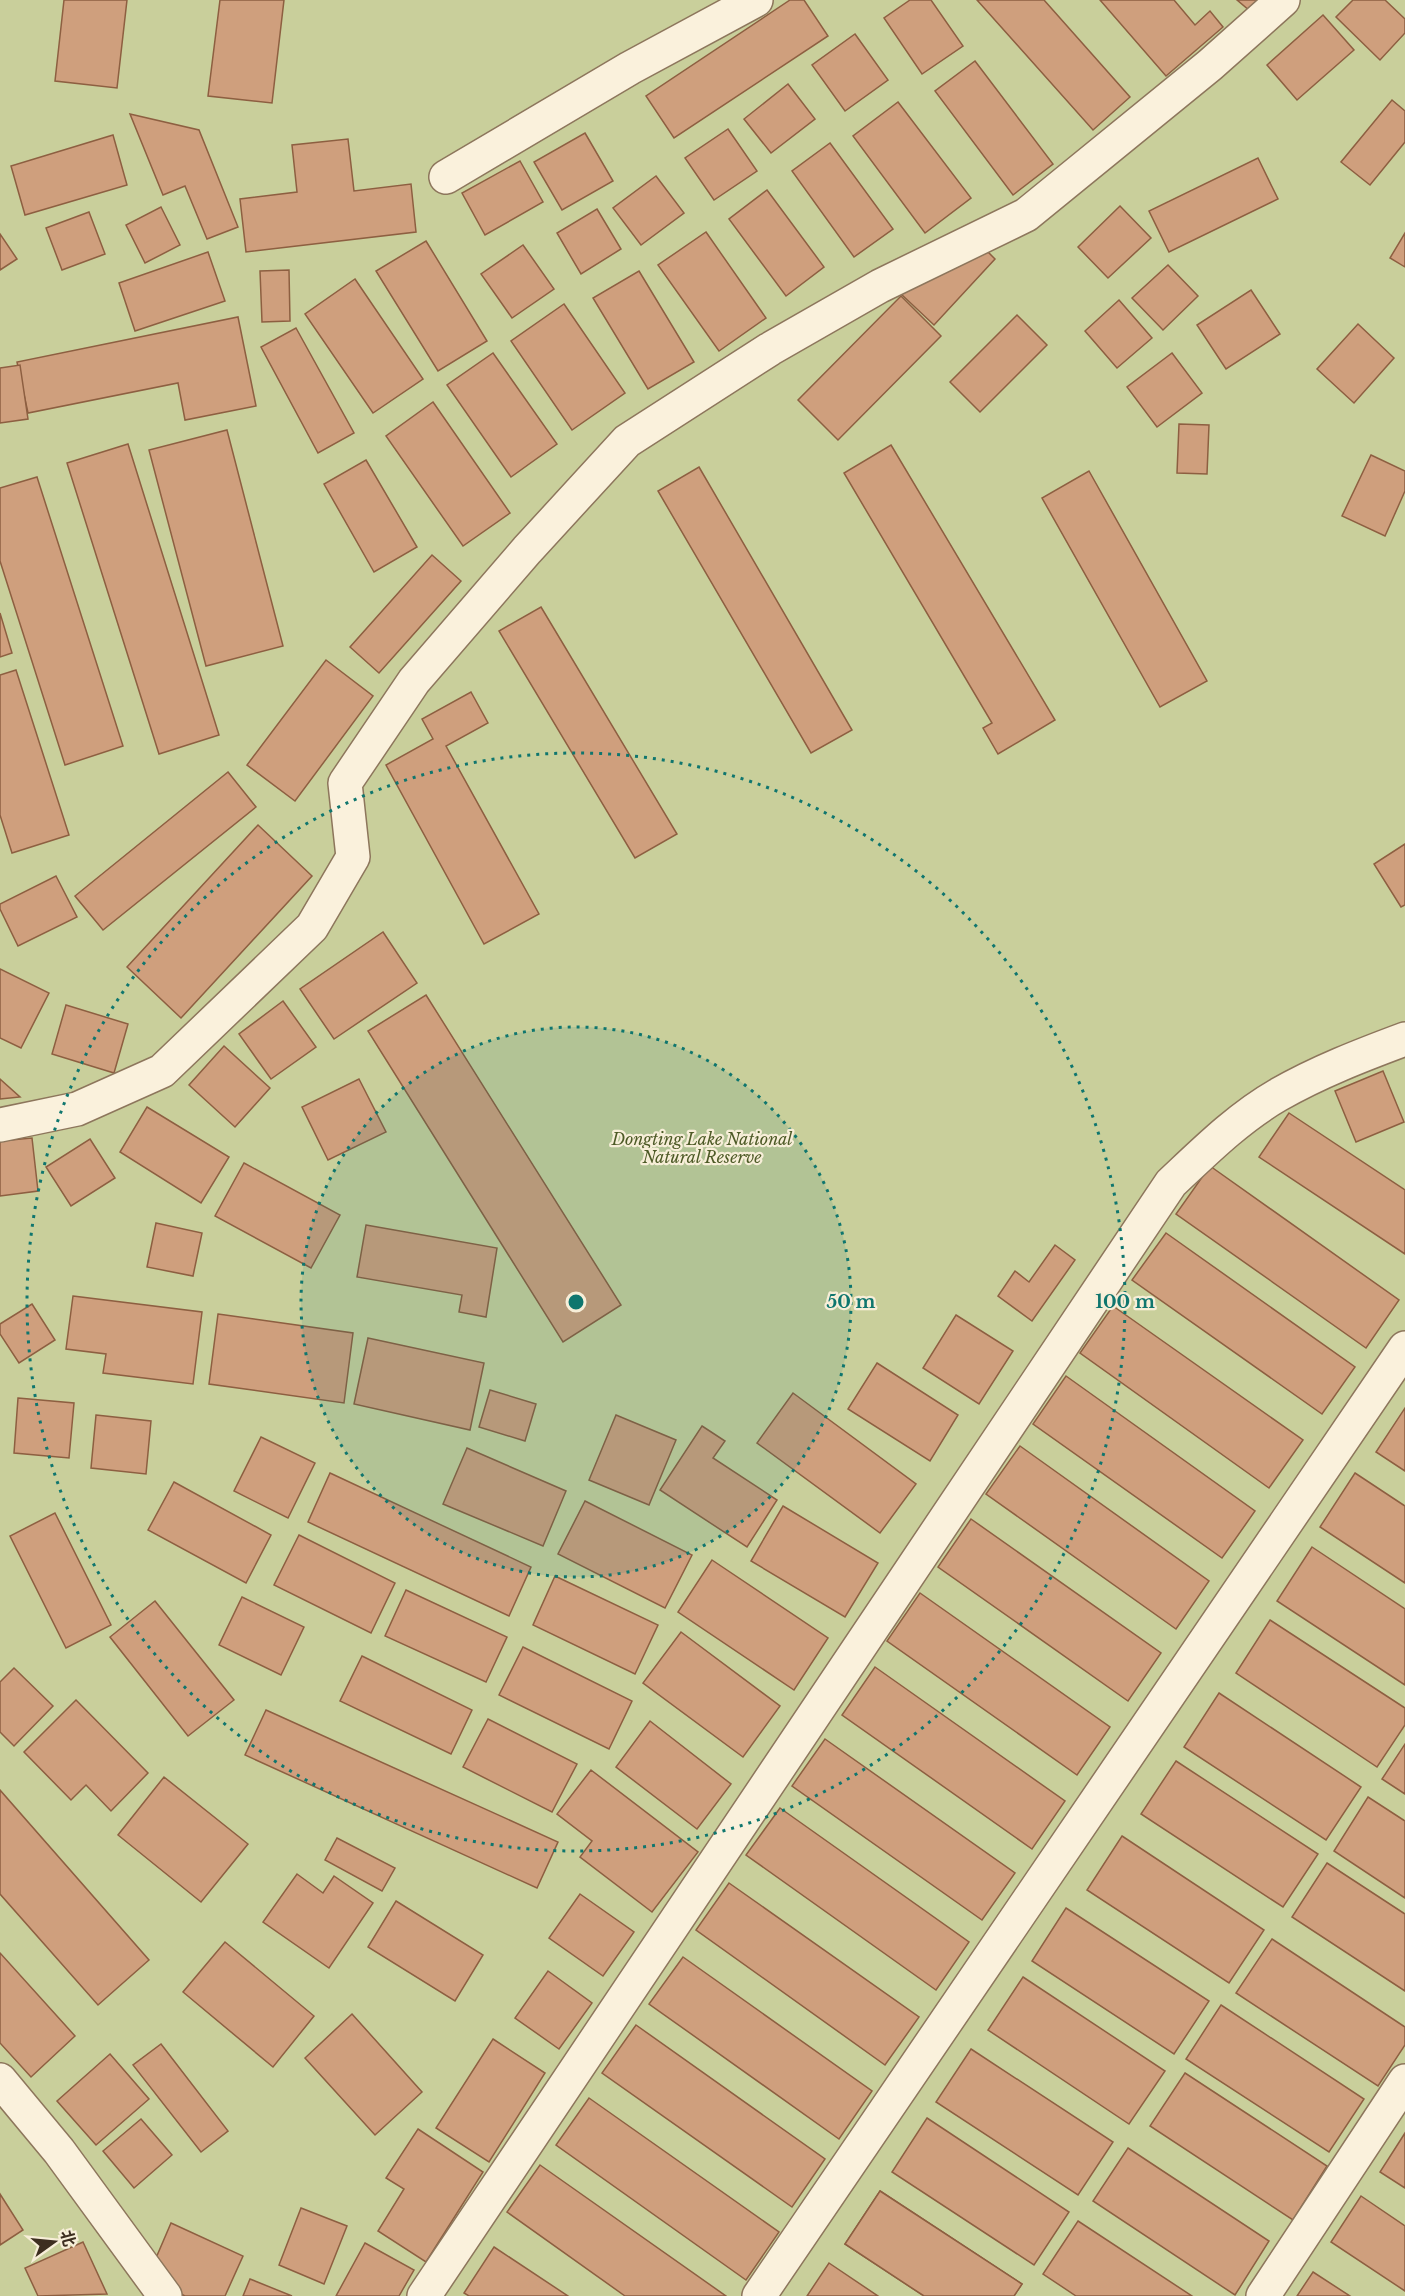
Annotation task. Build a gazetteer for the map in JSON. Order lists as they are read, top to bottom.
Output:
{
  "parks": ["Dongting Lake National Natural Reserve"],
  "north": "right",
  "rings": ["50 m", "100 m"]
}
